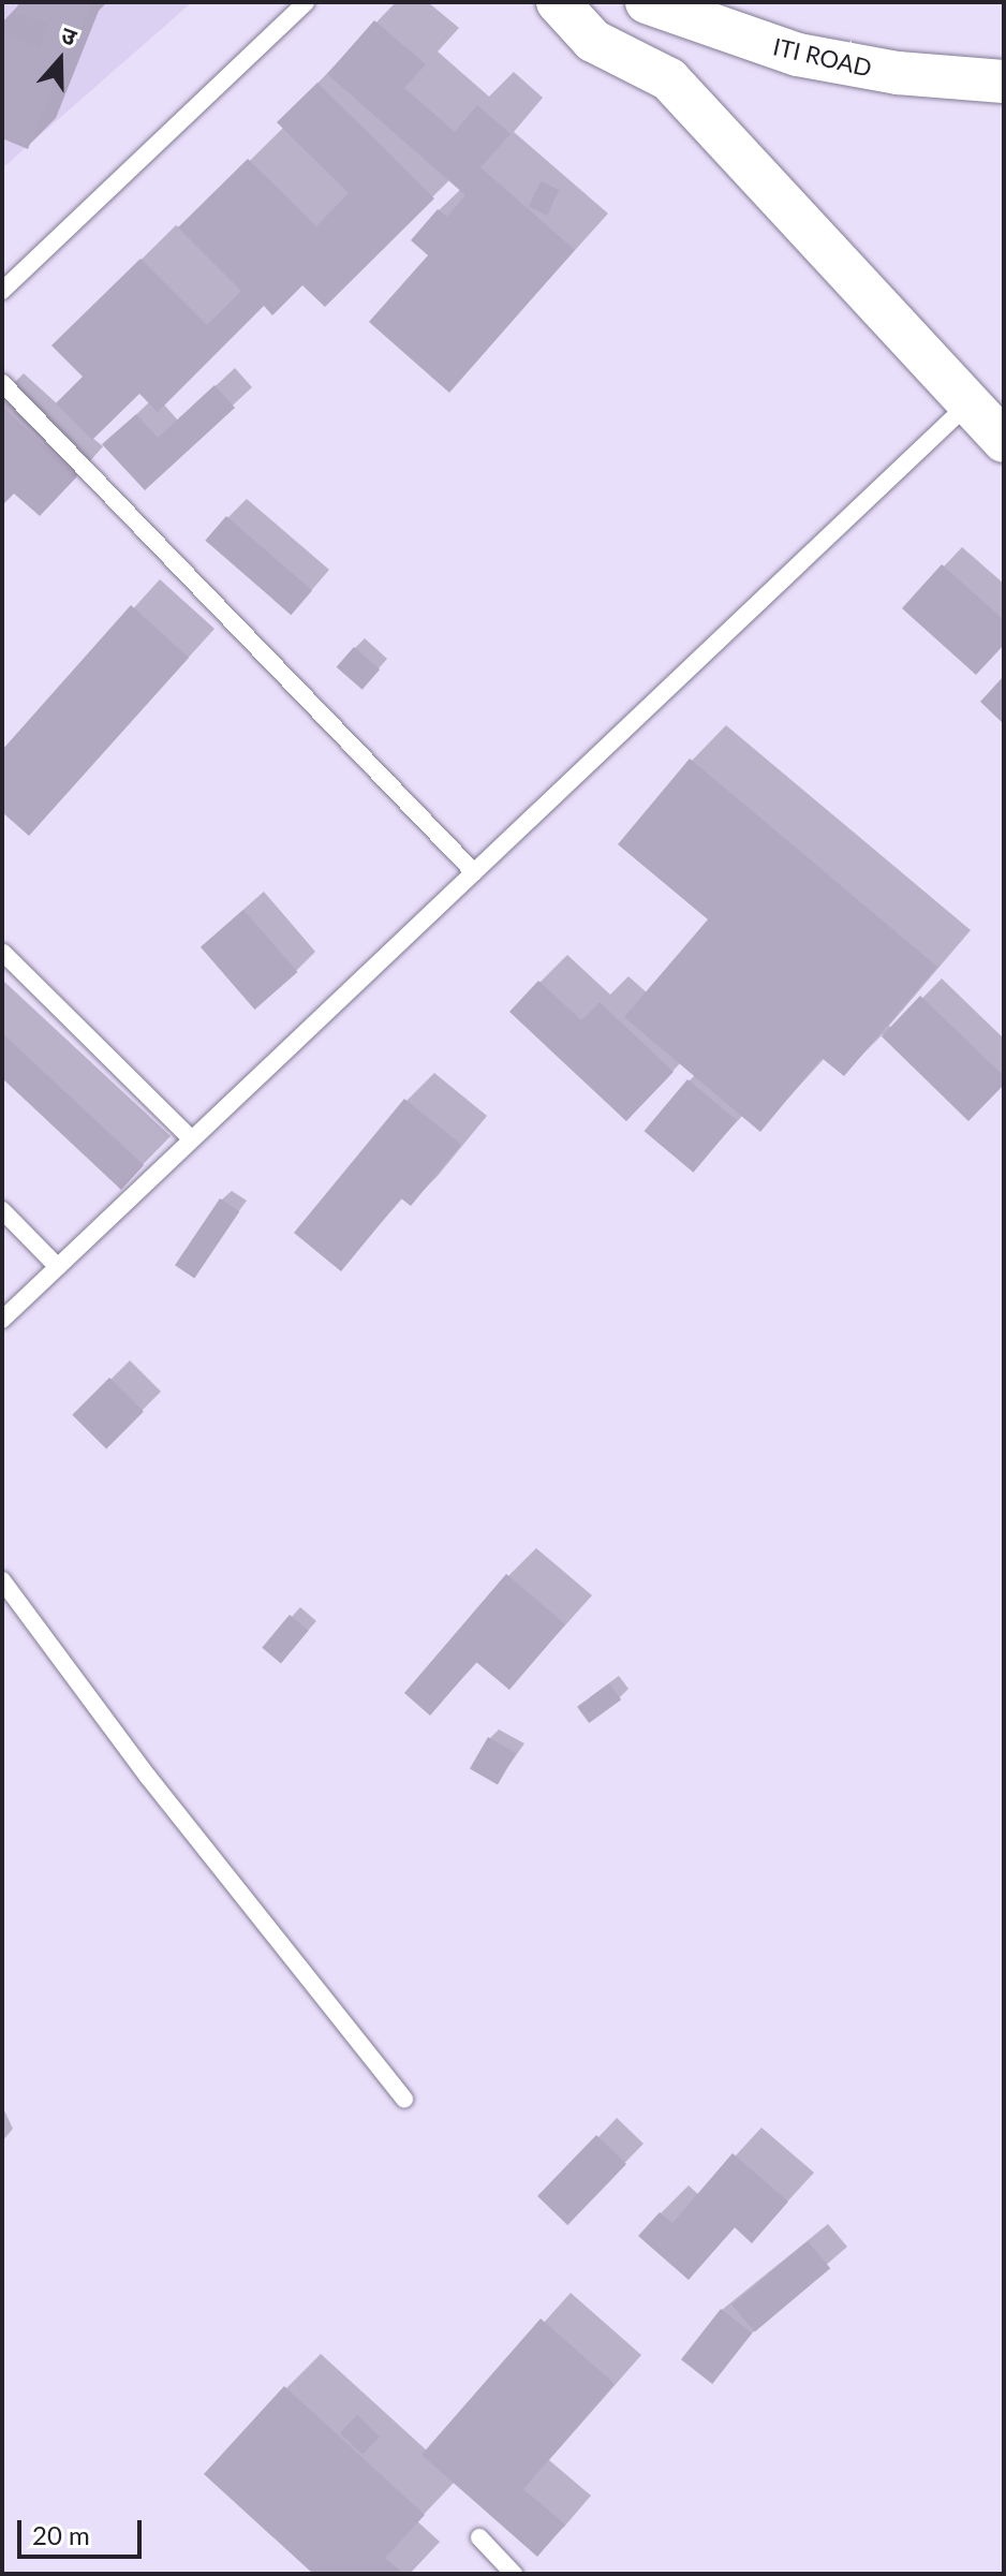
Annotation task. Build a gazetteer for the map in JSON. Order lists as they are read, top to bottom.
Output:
{
  "streets": {
    "street": ["ITI ROAD"]
  },
  "scale_bar": "20 m",
  "north": "top"
}
